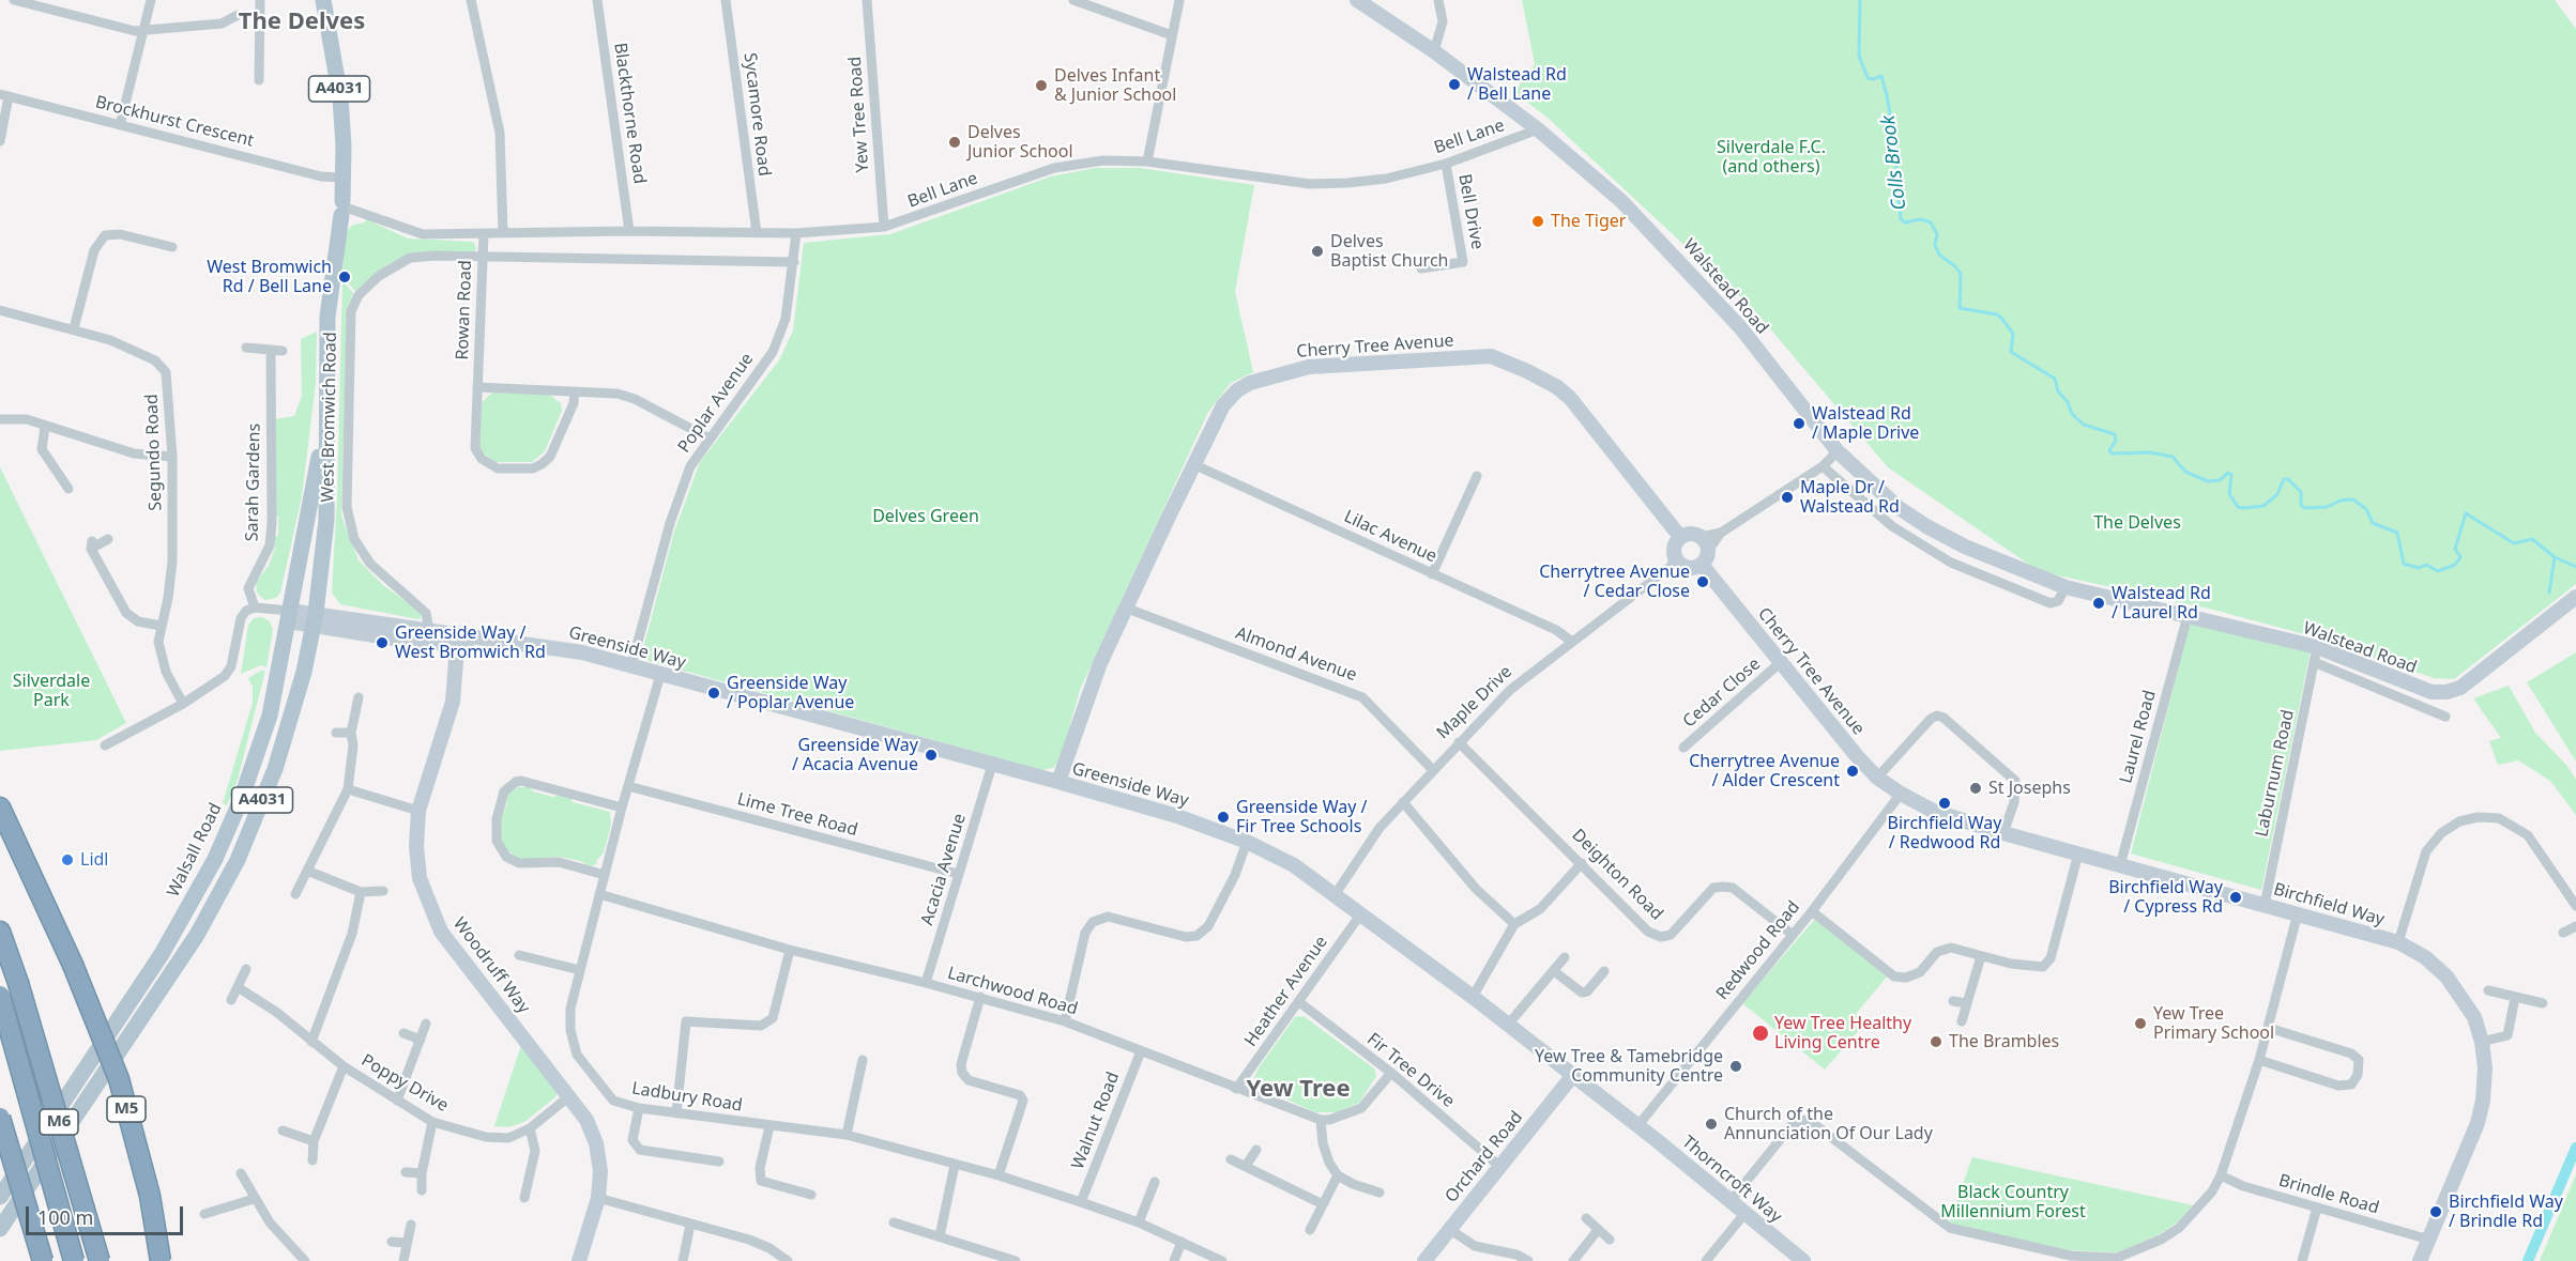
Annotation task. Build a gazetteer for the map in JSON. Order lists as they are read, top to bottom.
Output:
{
  "streets": {
    "highway": ["M5", "M6"],
    "main road": ["A4031", "West Bromwich Road", "Walsall Road"],
    "street": [
      "Blackthorne Road",
      "Sycamore Road",
      "Yew Tree Road",
      "Brockhurst Crescent",
      "Bell Lane",
      "Bell Drive",
      "Walstead Road",
      "Rowan Road",
      "Cherry Tree Avenue",
      "Poplar Avenue",
      "Segundo Road",
      "Sarah Gardens",
      "Lilac Avenue",
      "Greenside Way",
      "Almond Avenue",
      "Cedar Close",
      "Maple Drive",
      "Laurel Road",
      "Laburnum Road",
      "Lime Tree Road",
      "Acacia Avenue",
      "Deighton Road",
      "Birchfield Way",
      "Redwood Road",
      "Woodruff Way",
      "Larchwood Road",
      "Heather Avenue",
      "Fir Tree Drive",
      "Poppy Drive",
      "Ladbury Road",
      "Walnut Road",
      "Orchard Road",
      "Thorncroft Way",
      "Brindle Road"
    ]
  },
  "crossings": [
    ["A4031", "West Bromwich Road"],
    ["A4031", "Greenside Way"],
    ["Blackthorne Road", "Bell Lane"],
    ["Sycamore Road", "Bell Lane"],
    ["Yew Tree Road", "Bell Lane"],
    ["Brockhurst Crescent", "West Bromwich Road"],
    ["Bell Lane", "Bell Drive"],
    ["Bell Lane", "Walstead Road"],
    ["Bell Lane", "Rowan Road"],
    ["Bell Lane", "Poplar Avenue"],
    ["Bell Lane", "West Bromwich Road"],
    ["Walstead Road", "Laurel Road"],
    ["Walstead Road", "Laburnum Road"],
    ["Rowan Road", "West Bromwich Road"],
    ["Cherry Tree Avenue", "Lilac Avenue"],
    ["Cherry Tree Avenue", "Greenside Way"],
    ["Cherry Tree Avenue", "Almond Avenue"],
    ["Cherry Tree Avenue", "Cedar Close"],
    ["Cherry Tree Avenue", "Maple Drive"],
    ["Cherry Tree Avenue", "Birchfield Way"],
    ["Cherry Tree Avenue", "Redwood Road"],
    ["Poplar Avenue", "Greenside Way"],
    ["West Bromwich Road", "Greenside Way"],
    ["West Bromwich Road", "Walsall Road"],
    ["Lilac Avenue", "Maple Drive"],
    ["Greenside Way", "Maple Drive"],
    ["Greenside Way", "Acacia Avenue"],
    ["Greenside Way", "Redwood Road"],
    ["Greenside Way", "Woodruff Way"],
    ["Greenside Way", "Heather Avenue"],
    ["Greenside Way", "Ladbury Road"],
    ["Greenside Way", "Orchard Road"],
    ["Greenside Way", "Thorncroft Way"],
    ["Almond Avenue", "Maple Drive"],
    ["Maple Drive", "Deighton Road"],
    ["Laurel Road", "Birchfield Way"],
    ["Laburnum Road", "Birchfield Way"],
    ["Lime Tree Road", "Acacia Avenue"],
    ["Lime Tree Road", "Ladbury Road"],
    ["Acacia Avenue", "Larchwood Road"],
    ["Deighton Road", "Redwood Road"],
    ["Birchfield Way", "Redwood Road"],
    ["Birchfield Way", "Brindle Road"],
    ["Redwood Road", "Thorncroft Way"],
    ["Woodruff Way", "Poppy Drive"],
    ["Larchwood Road", "Heather Avenue"],
    ["Larchwood Road", "Ladbury Road"],
    ["Larchwood Road", "Walnut Road"],
    ["Heather Avenue", "Fir Tree Drive"],
    ["Fir Tree Drive", "Orchard Road"],
    ["Ladbury Road", "Walnut Road"]
  ],
  "districts": ["The Delves", "Yew Tree"],
  "water": ["Colls Brook"],
  "parks": [
    "Silverdale F.C. (and others)",
    "Delves Green",
    "The Delves",
    "Silverdale Park",
    "Black Country Millennium Forest"
  ],
  "places": [
    "Walstead Rd / Bell Lane",
    "Delves Infant & Junior School",
    "Delves Junior School",
    "The Tiger",
    "Delves Baptist Church",
    "West Bromwich Rd / Bell Lane",
    "Walstead Rd / Maple Drive",
    "Maple Dr / Walstead Rd",
    "Cherrytree Avenue / Cedar Close",
    "Walstead Rd / Laurel Rd",
    "Greenside Way / West Bromwich Rd",
    "Greenside Way / Poplar Avenue",
    "Greenside Way / Acacia Avenue",
    "Cherrytree Avenue / Alder Crescent",
    "St Josephs",
    "Birchfield Way / Redwood Rd",
    "Greenside Way / Fir Tree Schools",
    "Lidl",
    "Birchfield Way / Cypress Rd",
    "Yew Tree Primary School",
    "Yew Tree Healthy Living Centre",
    "The Brambles",
    "Yew Tree & Tamebridge Community Centre",
    "Church of the Annunciation Of Our Lady",
    "Birchfield Way / Brindle Rd"
  ],
  "scale_bar": "100 m"
}
